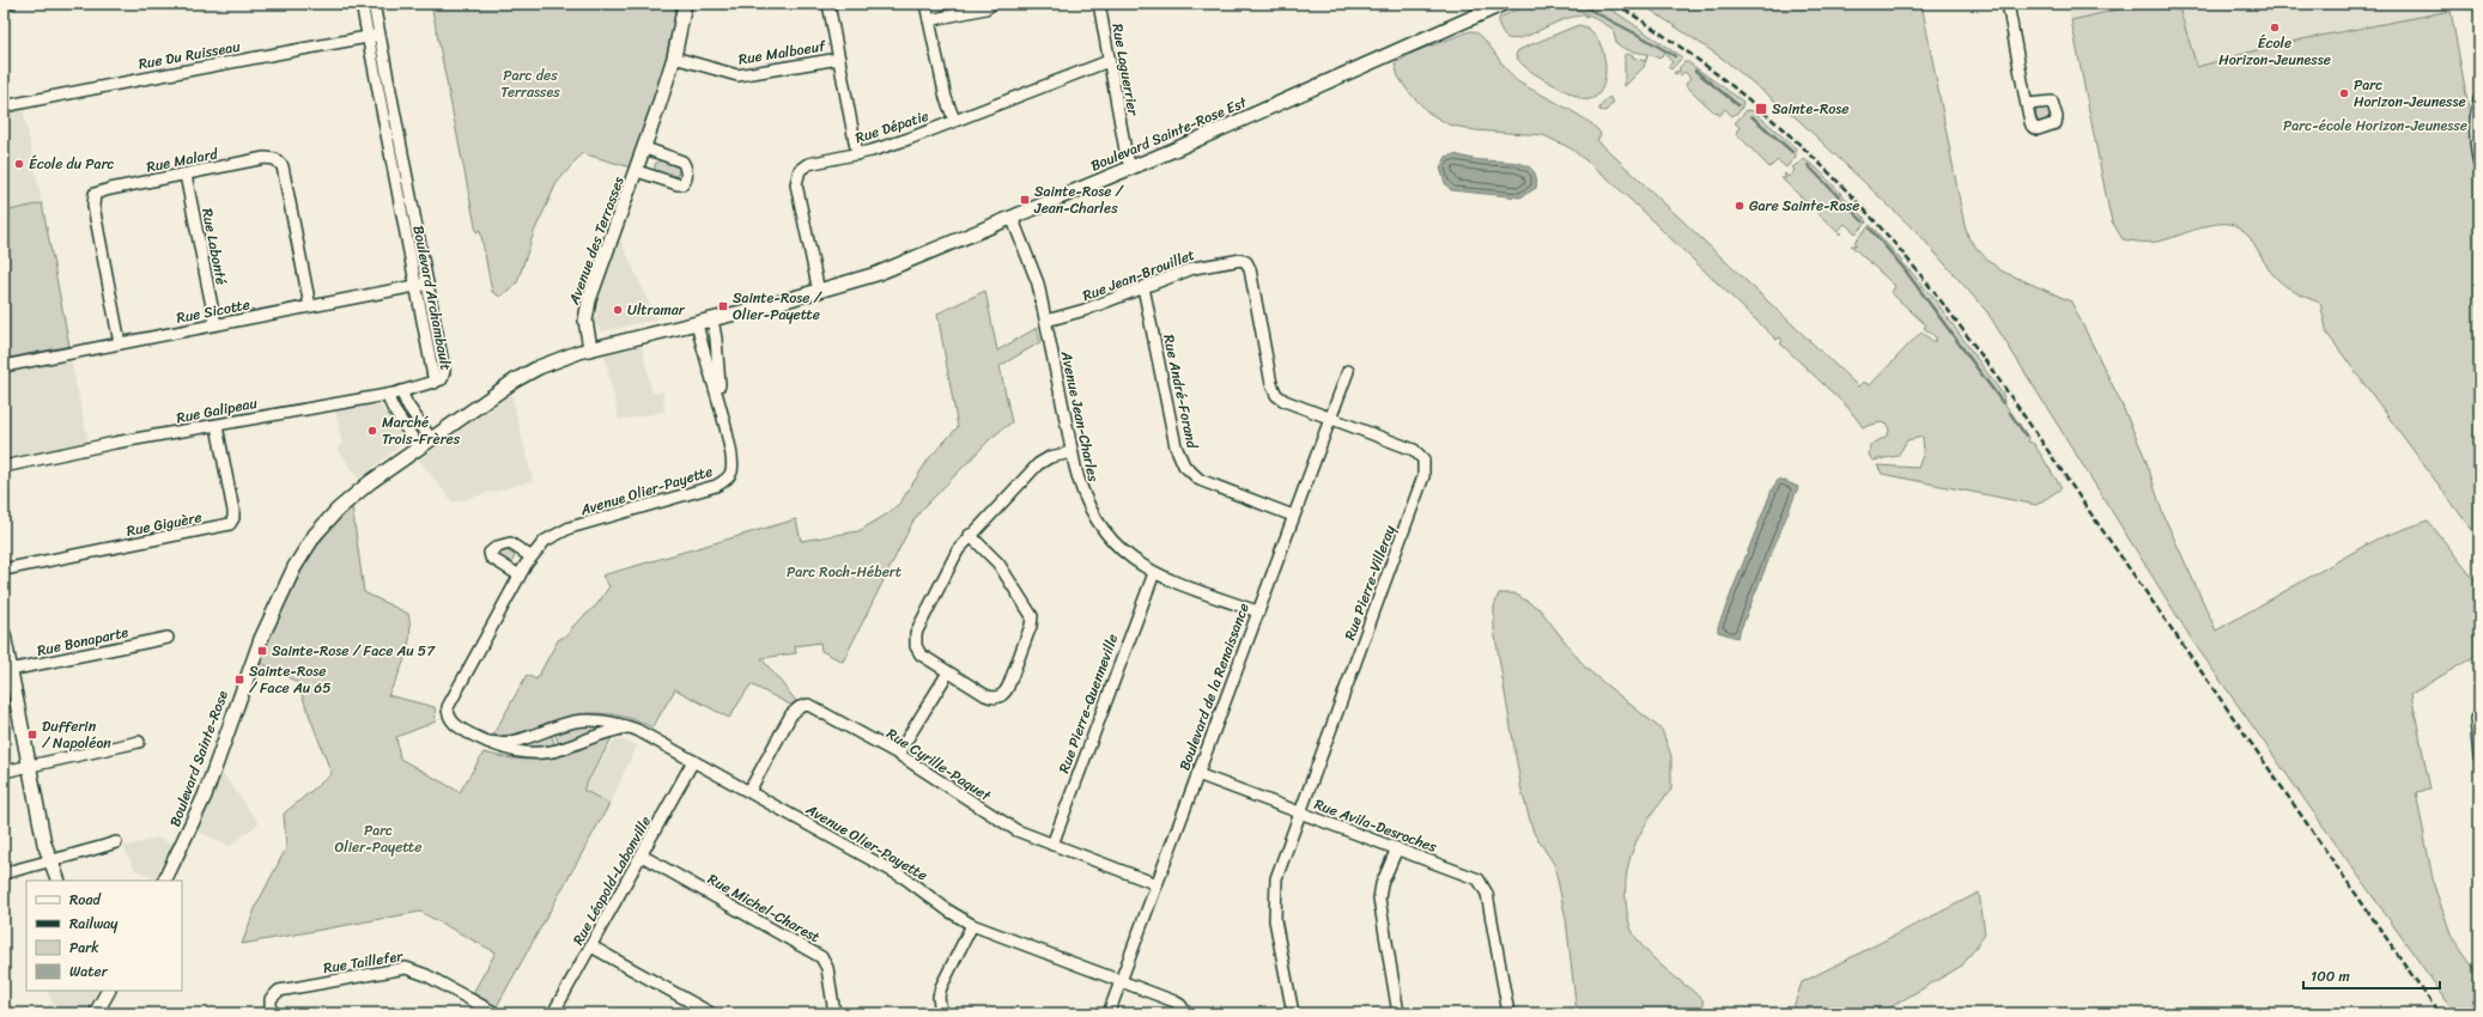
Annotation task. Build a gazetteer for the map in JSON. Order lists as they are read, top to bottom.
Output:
{
  "streets": {
    "street": [
      "Rue Malboeuf",
      "Rue Du Ruisseau",
      "Rue Laguerrier",
      "Rue Dépatie",
      "Boulevard Sainte-Rose Est",
      "Rue Malard",
      "Avenue des Terrasses",
      "Rue Labonté",
      "Rue Jean-Brouillet",
      "Boulevard Archambault",
      "Rue Sicotte",
      "Rue André-Forand",
      "Rue Galipeau",
      "Avenue Jean-Charles",
      "Avenue Olier-Payette",
      "Rue Giguère",
      "Rue Pierre-Villeray",
      "Rue Bonaparte",
      "Boulevard de la Renaissance",
      "Rue Pierre-Quenneville",
      "Boulevard Sainte-Rose",
      "Rue Cyrille-Paquet",
      "Rue Avila-Desroches",
      "Rue Léopold-Labonville",
      "Rue Michel-Charest",
      "Rue Taillefer"
    ]
  },
  "crossings": [
    ["Rue Malboeuf", "Avenue des Terrasses"],
    ["Rue Du Ruisseau", "Boulevard Archambault"],
    ["Rue Laguerrier", "Rue Dépatie"],
    ["Rue Laguerrier", "Boulevard Sainte-Rose Est"],
    ["Rue Dépatie", "Boulevard Sainte-Rose Est"],
    ["Boulevard Sainte-Rose Est", "Avenue des Terrasses"],
    ["Boulevard Sainte-Rose Est", "Avenue Jean-Charles"],
    ["Boulevard Sainte-Rose Est", "Avenue Olier-Payette"],
    ["Boulevard Sainte-Rose Est", "Boulevard Sainte-Rose"],
    ["Rue Malard", "Rue Labonté"],
    ["Rue Malard", "Rue Sicotte"],
    ["Avenue des Terrasses", "Boulevard Sainte-Rose"],
    ["Rue Labonté", "Rue Sicotte"],
    ["Rue Jean-Brouillet", "Rue André-Forand"],
    ["Rue Jean-Brouillet", "Avenue Jean-Charles"],
    ["Rue Jean-Brouillet", "Rue Pierre-Villeray"],
    ["Rue Jean-Brouillet", "Boulevard de la Renaissance"],
    ["Boulevard Archambault", "Rue Sicotte"],
    ["Boulevard Archambault", "Rue Galipeau"],
    ["Rue André-Forand", "Boulevard de la Renaissance"],
    ["Rue Galipeau", "Rue Giguère"],
    ["Avenue Jean-Charles", "Boulevard de la Renaissance"],
    ["Avenue Jean-Charles", "Rue Pierre-Quenneville"],
    ["Avenue Olier-Payette", "Boulevard de la Renaissance"],
    ["Avenue Olier-Payette", "Rue Cyrille-Paquet"],
    ["Avenue Olier-Payette", "Rue Léopold-Labonville"],
    ["Rue Pierre-Villeray", "Boulevard de la Renaissance"],
    ["Rue Pierre-Villeray", "Rue Avila-Desroches"],
    ["Boulevard de la Renaissance", "Rue Cyrille-Paquet"],
    ["Rue Pierre-Quenneville", "Rue Cyrille-Paquet"],
    ["Rue Léopold-Labonville", "Rue Michel-Charest"]
  ],
  "parks": [
    "Parc des Terrasses",
    "Parc-école Horizon-Jeunesse",
    "Parc Roch-Hébert",
    "Parc Olier-Payette"
  ],
  "places": {
    "other": [
      "École Horizon-Jeunesse",
      "Parc Horizon-Jeunesse",
      "École du Parc",
      "Gare Sainte-Rose",
      "Ultramar",
      "Marché Trois-Frères"
    ],
    "transit": [
      "Sainte-Rose",
      "Sainte-Rose / Jean-Charles",
      "Sainte-Rose / Olier-Payette",
      "Sainte-Rose / Face Au 57",
      "Sainte-Rose / Face Au 65",
      "Dufferin / Napoléon"
    ]
  },
  "legend": [
    "Road",
    "Railway",
    "Park",
    "Water"
  ],
  "scale_bar": "100 m"
}
